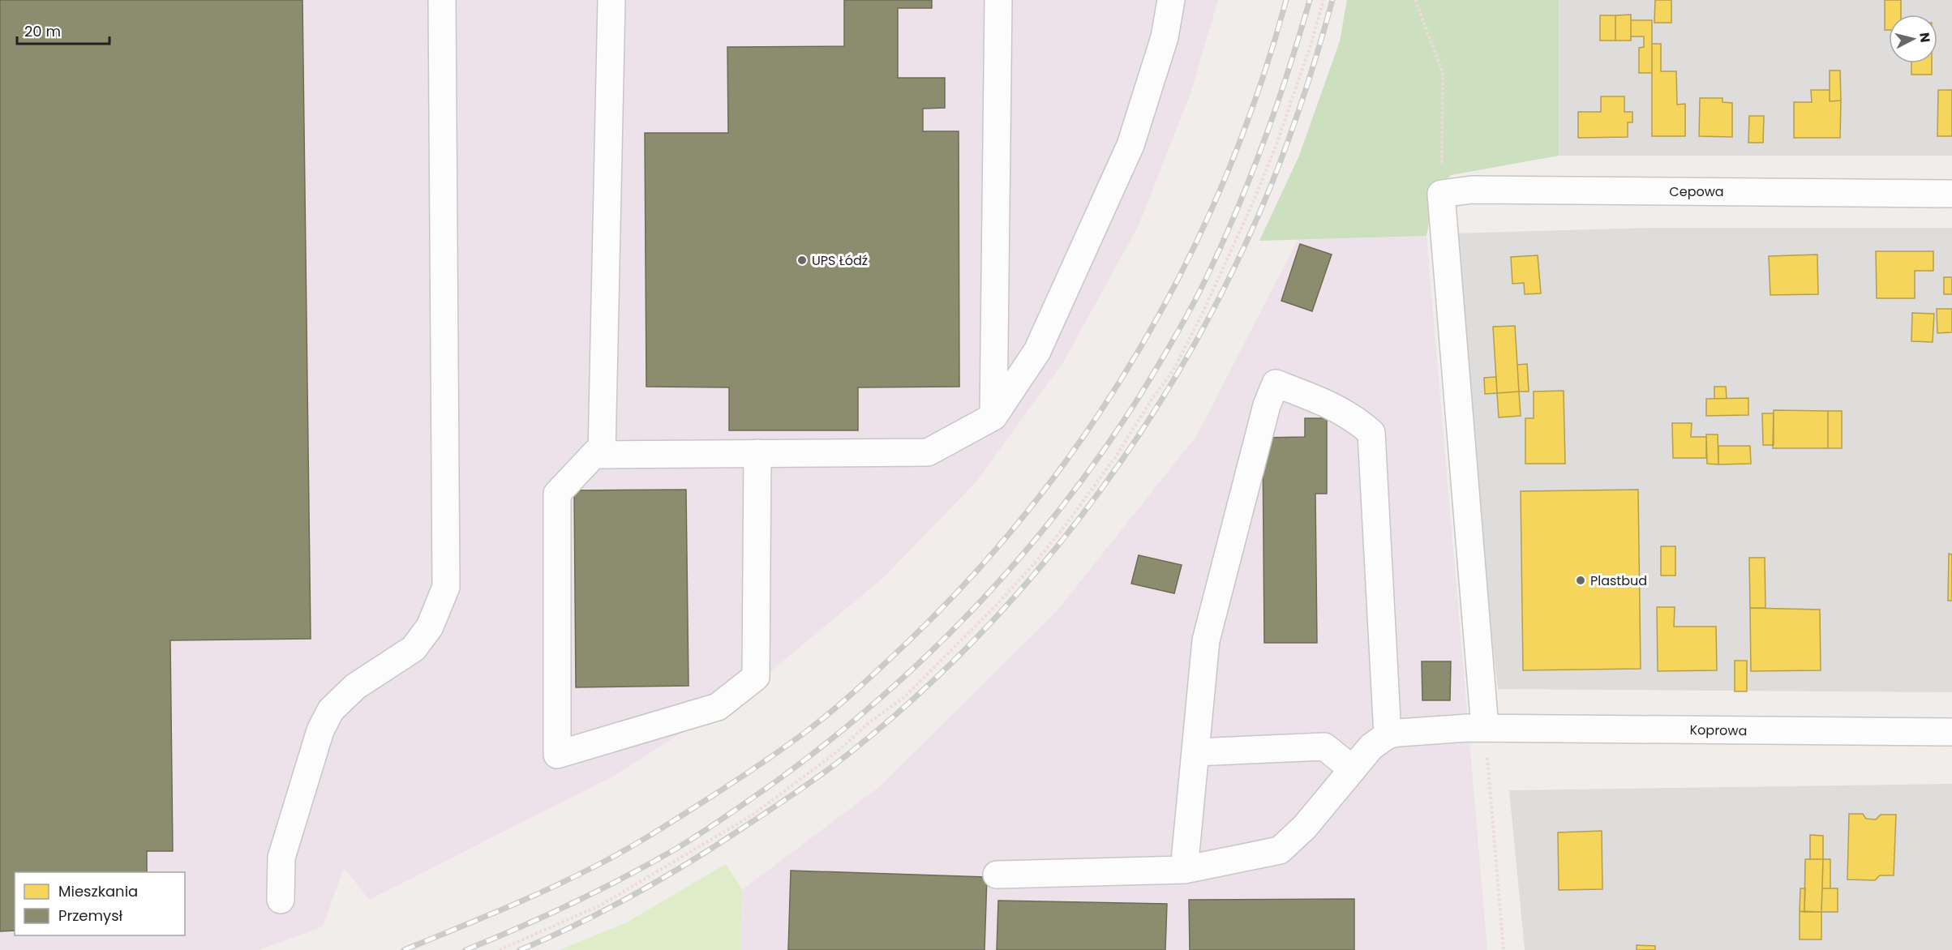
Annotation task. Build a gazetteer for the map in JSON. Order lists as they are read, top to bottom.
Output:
{
  "streets": {
    "street": ["Cepowa", "Koprowa"]
  },
  "places": ["UPS Łódź", "Plastbud"],
  "legend": ["Mieszkania", "Przemysł"],
  "scale_bar": "20 m",
  "north": "right"
}
